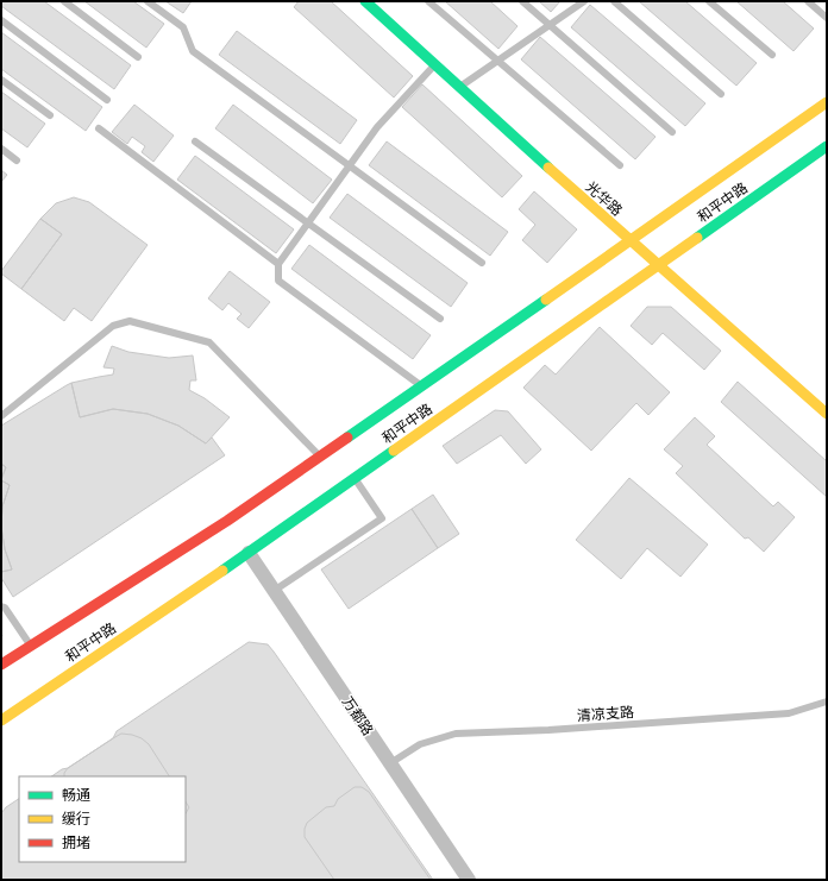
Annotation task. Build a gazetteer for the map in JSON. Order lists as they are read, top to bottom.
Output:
{
  "streets": {
    "main road": ["光华路", "和平中路"],
    "street": ["万都路"],
    "lane": ["清凉支路"]
  },
  "crossings": [
    ["光华路", "和平中路"],
    ["和平中路", "万都路"],
    ["清凉支路", "万都路"]
  ],
  "legend": ["畅通", "缓行", "拥堵"]
}
